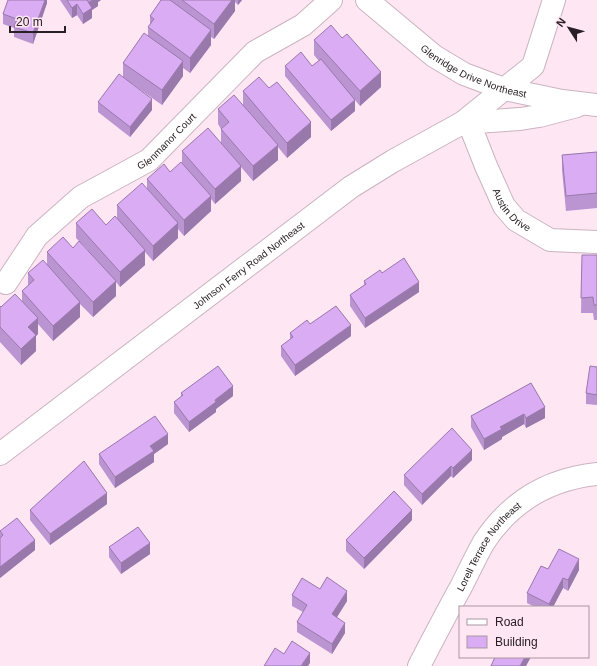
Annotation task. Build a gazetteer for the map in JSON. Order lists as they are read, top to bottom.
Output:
{
  "streets": {
    "street": [
      "Glenridge Drive Northeast",
      "Glenmanor Court",
      "Austin Drive",
      "Johnson Ferry Road Northeast",
      "Lorell Terrace Northeast"
    ]
  },
  "crossings": [
    ["Glenridge Drive Northeast", "Johnson Ferry Road Northeast"],
    ["Austin Drive", "Johnson Ferry Road Northeast"]
  ],
  "legend": ["Road", "Building"],
  "scale_bar": "20 m",
  "north": "top left"
}
